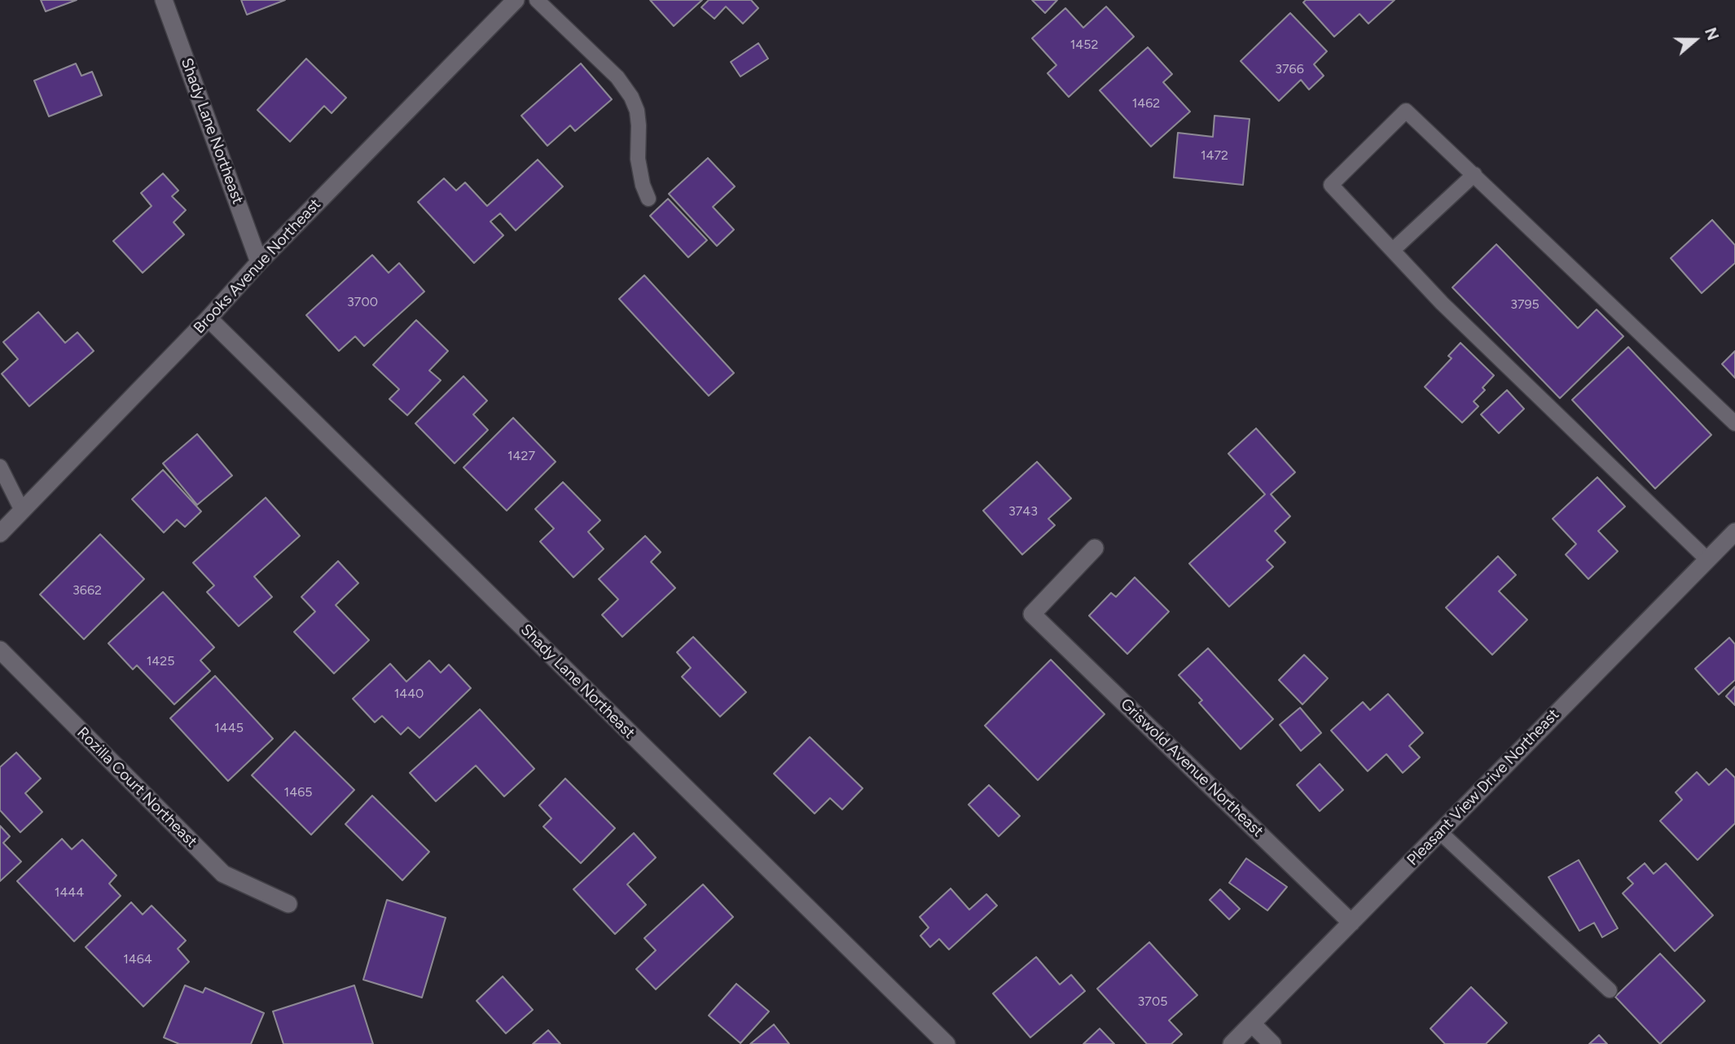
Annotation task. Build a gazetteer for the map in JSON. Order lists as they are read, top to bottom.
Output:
{
  "streets": {
    "street": [
      "Shady Lane Northeast",
      "Brooks Avenue Northeast",
      "Griswold Avenue Northeast",
      "Rozilla Court Northeast",
      "Pleasant View Drive Northeast"
    ]
  },
  "crossings": [
    ["Shady Lane Northeast", "Brooks Avenue Northeast"],
    ["Griswold Avenue Northeast", "Pleasant View Drive Northeast"]
  ],
  "house_numbers": [
    "1452",
    "3766",
    "1462",
    "1472",
    "3700",
    "3795",
    "1427",
    "3743",
    "3662",
    "1425",
    "1440",
    "1445",
    "1465",
    "1444",
    "1464",
    "3705"
  ],
  "north": "right"
}
